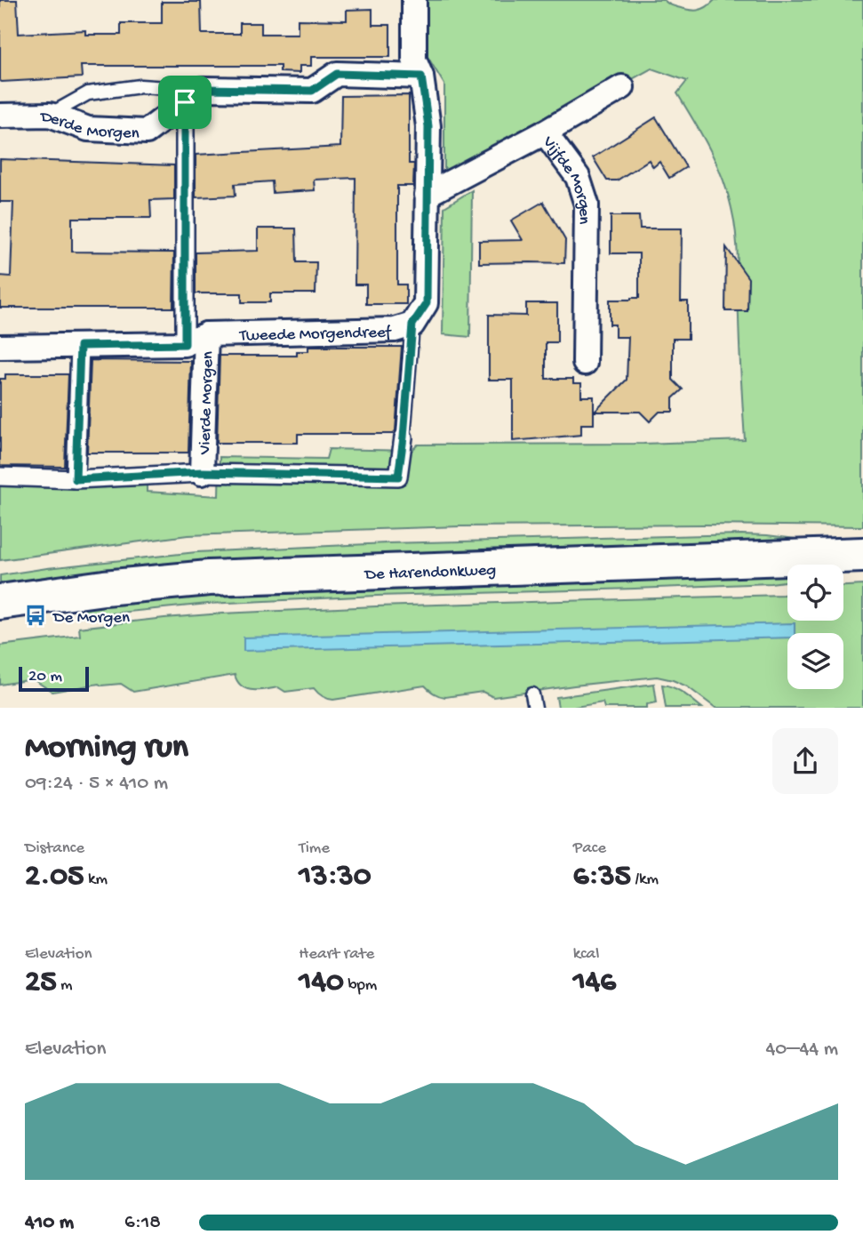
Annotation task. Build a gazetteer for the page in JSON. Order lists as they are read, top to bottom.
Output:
{
  "streets": {
    "main road": ["De Harendonkweg"],
    "street": [
      "Derde Morgen",
      "Vijfde Morgen",
      "Tweede Morgendreef",
      "Vierde Morgen"
    ]
  },
  "crossings": [
    ["Derde Morgen", "Tweede Morgendreef"],
    ["Vijfde Morgen", "Tweede Morgendreef"],
    ["Tweede Morgendreef", "Vierde Morgen"]
  ],
  "places": {
    "bus stop": ["De Morgen"]
  },
  "scale_bar": "20 m",
  "page": {
    "scale": "20 m",
    "heading": ["Morning run", "09:24 · 5 × 410 m"],
    "stats": [
      ["Distance", "2.05 km"],
      ["Time", "13:30"],
      ["Pace", "6:35 /km"],
      ["Elevation", "25 m"],
      ["Heart rate", "140 bpm"],
      ["kcal", "146"]
    ],
    "chart": ["Elevation", "40–44 m"],
    "list": [
      {
        "name": "410 m",
        "note": "6:18"
      }
    ]
  }
}
